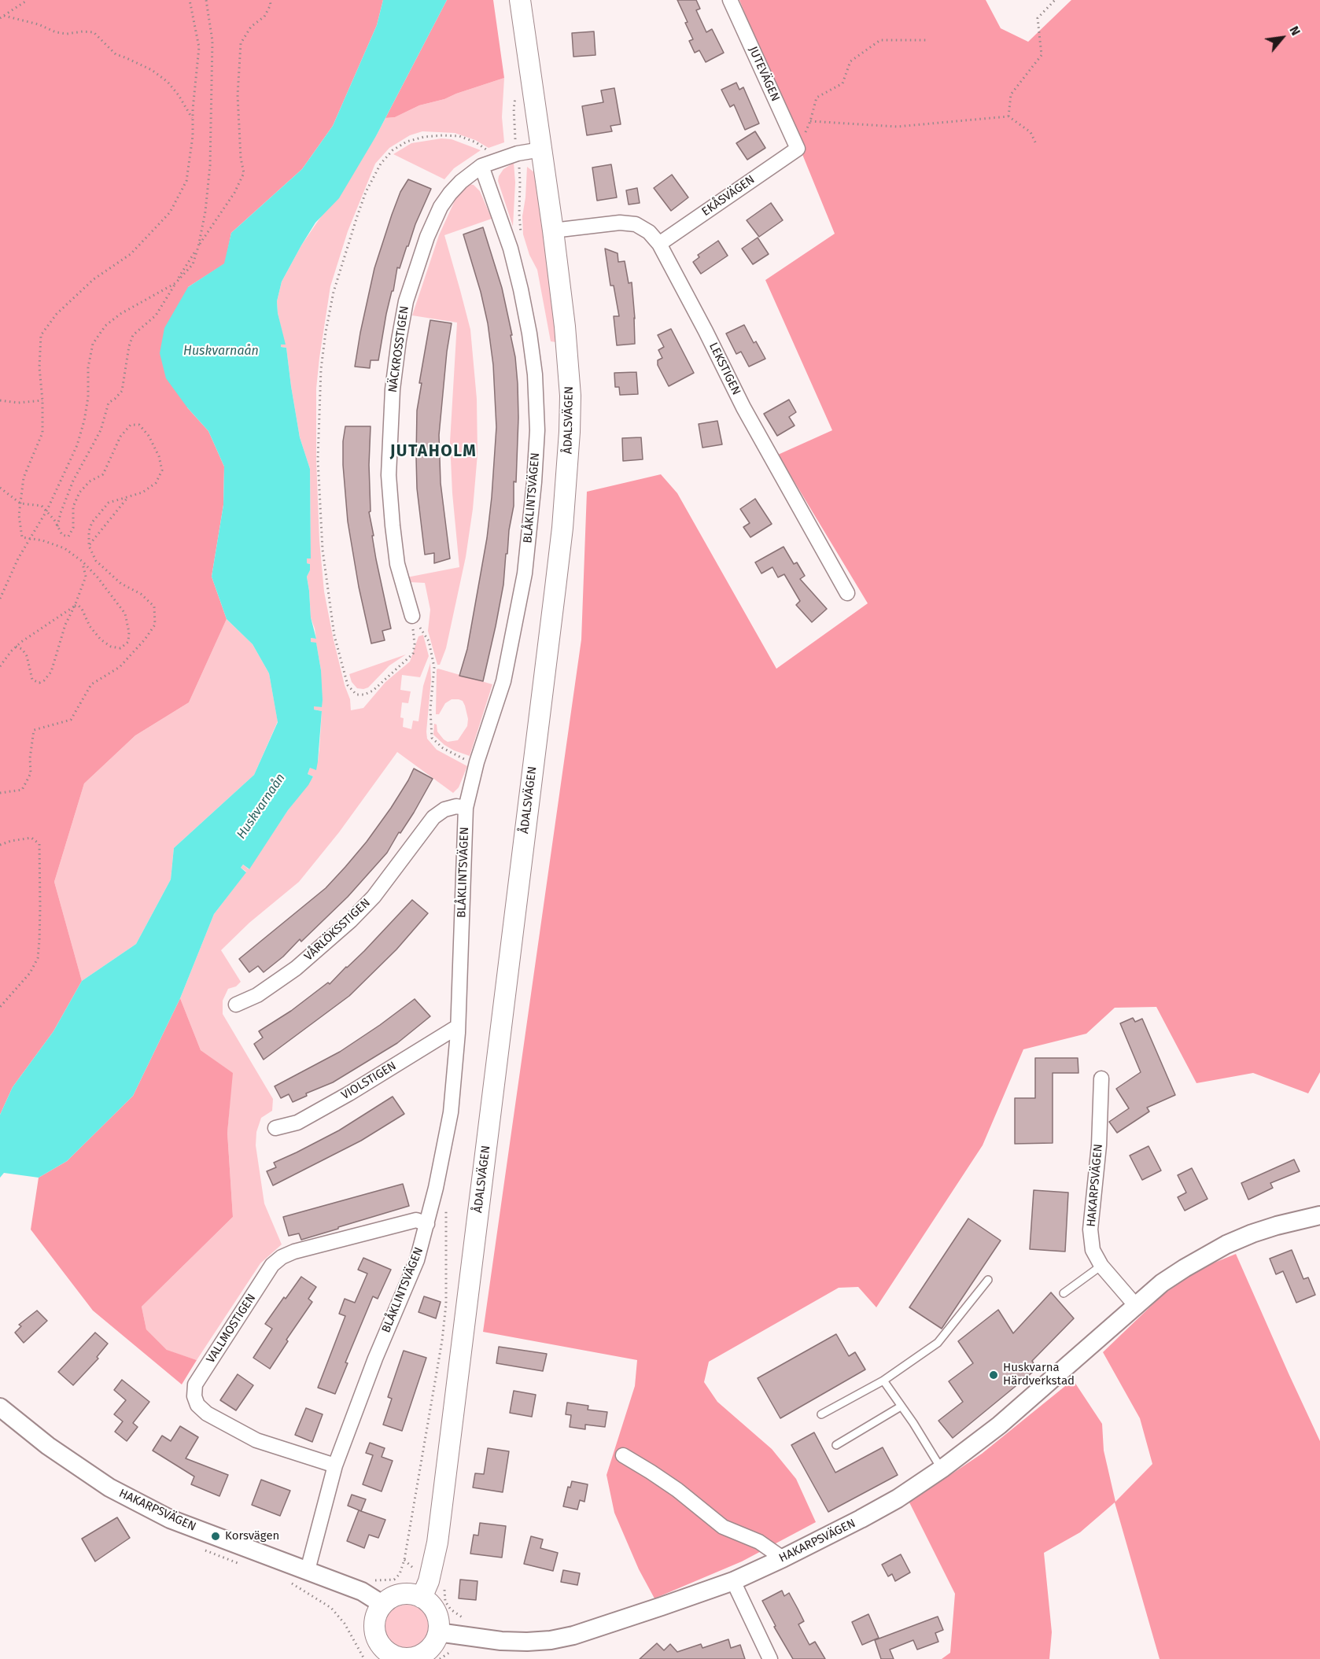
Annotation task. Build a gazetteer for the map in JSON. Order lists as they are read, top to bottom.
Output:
{
  "streets": {
    "main road": ["ÅDALSVÄGEN"],
    "street": [
      "JUTEVÄGEN",
      "EKÅSVÄGEN",
      "NÄCKROSSTIGEN",
      "LEKSTIGEN",
      "BLÅKLINTSVÄGEN",
      "VÅRLÖKSSTIGEN",
      "VIOLSTIGEN",
      "HAKARPSVÄGEN",
      "VALLMOSTIGEN"
    ]
  },
  "crossings": [
    ["JUTEVÄGEN", "EKÅSVÄGEN"],
    ["EKÅSVÄGEN", "LEKSTIGEN"],
    ["NÄCKROSSTIGEN", "ÅDALSVÄGEN"],
    ["NÄCKROSSTIGEN", "BLÅKLINTSVÄGEN"],
    ["LEKSTIGEN", "ÅDALSVÄGEN"],
    ["ÅDALSVÄGEN", "HAKARPSVÄGEN"],
    ["BLÅKLINTSVÄGEN", "VÅRLÖKSSTIGEN"],
    ["BLÅKLINTSVÄGEN", "VIOLSTIGEN"],
    ["BLÅKLINTSVÄGEN", "HAKARPSVÄGEN"],
    ["BLÅKLINTSVÄGEN", "VALLMOSTIGEN"]
  ],
  "districts": ["JUTAHOLM"],
  "water": ["Huskvarnaån"],
  "places": ["Huskvarna Härdverkstad", "Korsvägen"],
  "north": "top right"
}
